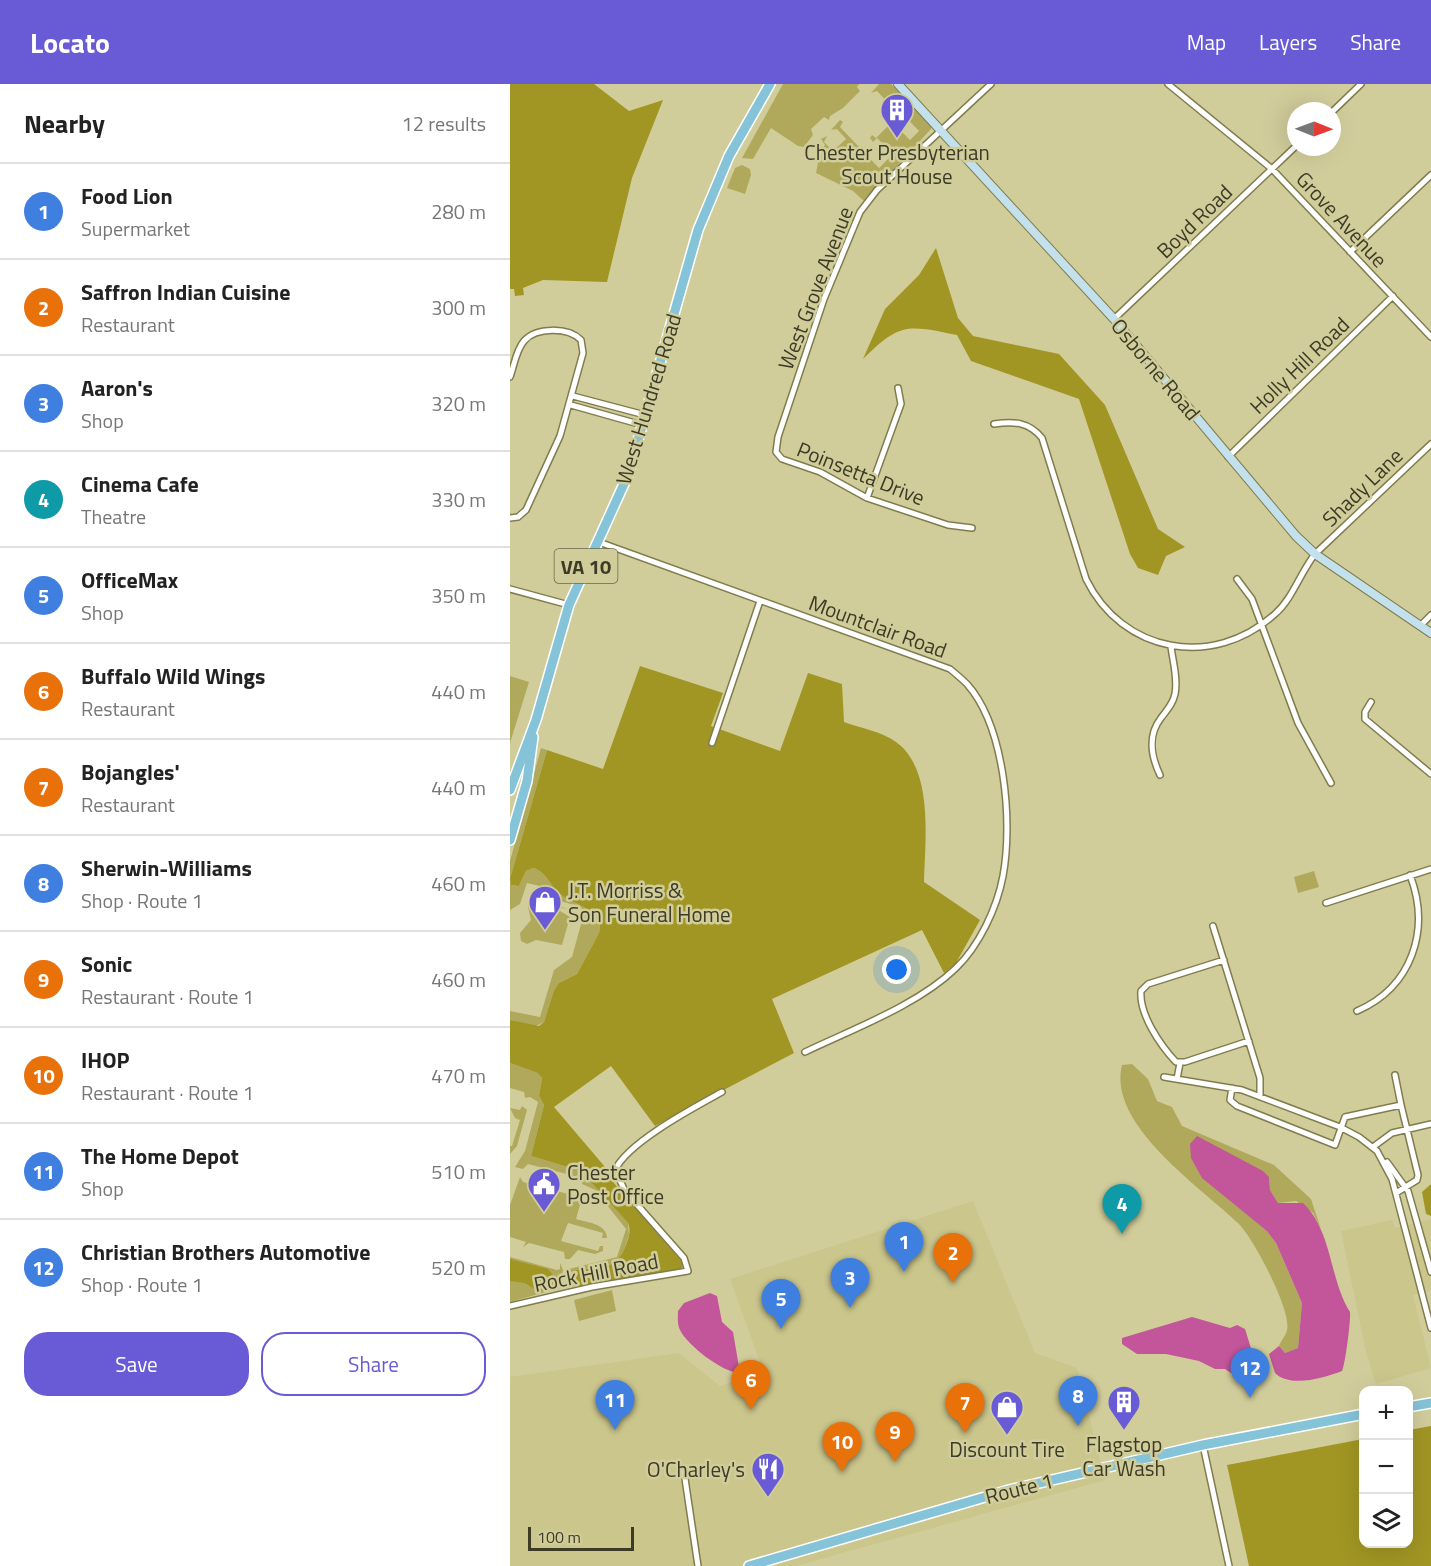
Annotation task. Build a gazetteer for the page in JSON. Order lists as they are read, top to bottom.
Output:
{
  "streets": {
    "main road": ["West Hundred Road", "VA 10", "Route 1"],
    "street": [
      "Grove Avenue",
      "Boyd Road",
      "West Grove Avenue",
      "Holly Hill Road",
      "Osborne Road",
      "Poinsetta Drive",
      "Shady Lane",
      "Mountclair Road",
      "Rock Hill Road"
    ]
  },
  "crossings": [
    ["Grove Avenue", "Boyd Road"],
    ["Grove Avenue", "Holly Hill Road"],
    ["Boyd Road", "Osborne Road"],
    ["West Grove Avenue", "Osborne Road"],
    ["West Grove Avenue", "Poinsetta Drive"],
    ["Holly Hill Road", "Osborne Road"],
    ["Osborne Road", "Shady Lane"],
    ["West Hundred Road", "Mountclair Road"]
  ],
  "places": {
    "building": ["Chester Presbyterian Scout House", "Flagstop Car Wash"],
    "shop": ["J.T. Morriss & Son Funeral Home", "Discount Tire"],
    "public building": ["Chester Post Office"],
    "restaurant": ["O'Charley's"]
  },
  "scale_bar": "100 m",
  "north": "right",
  "page": {
    "header": "Locato",
    "nav": ["Map", "Layers", "Share"],
    "heading": ["Nearby", "12 results"],
    "list": [
      {
        "mark": "1",
        "name": "Food Lion",
        "note": "Supermarket",
        "value": "280 m"
      },
      {
        "mark": "2",
        "name": "Saffron Indian Cuisine",
        "note": "Restaurant",
        "value": "300 m"
      },
      {
        "mark": "3",
        "name": "Aaron's",
        "note": "Shop",
        "value": "320 m"
      },
      {
        "mark": "4",
        "name": "Cinema Cafe",
        "note": "Theatre",
        "value": "330 m"
      },
      {
        "mark": "5",
        "name": "OfficeMax",
        "note": "Shop",
        "value": "350 m"
      },
      {
        "mark": "6",
        "name": "Buffalo Wild Wings",
        "note": "Restaurant",
        "value": "440 m"
      },
      {
        "mark": "7",
        "name": "Bojangles'",
        "note": "Restaurant",
        "value": "440 m"
      },
      {
        "mark": "8",
        "name": "Sherwin-Williams",
        "note": "Shop · Route 1",
        "value": "460 m"
      },
      {
        "mark": "9",
        "name": "Sonic",
        "note": "Restaurant · Route 1",
        "value": "460 m"
      },
      {
        "mark": "10",
        "name": "IHOP",
        "note": "Restaurant · Route 1",
        "value": "470 m"
      },
      {
        "mark": "11",
        "name": "The Home Depot",
        "note": "Shop",
        "value": "510 m"
      },
      {
        "mark": "12",
        "name": "Christian Brothers Automotive",
        "note": "Shop · Route 1",
        "value": "520 m"
      }
    ],
    "pins": [
      "4",
      "1",
      "2",
      "3",
      "5",
      "12",
      "6",
      "8",
      "11",
      "7",
      "9",
      "10"
    ],
    "buttons": ["Save", "Share"],
    "map_buttons": ["+", "−"],
    "scale": "100 m"
  }
}
